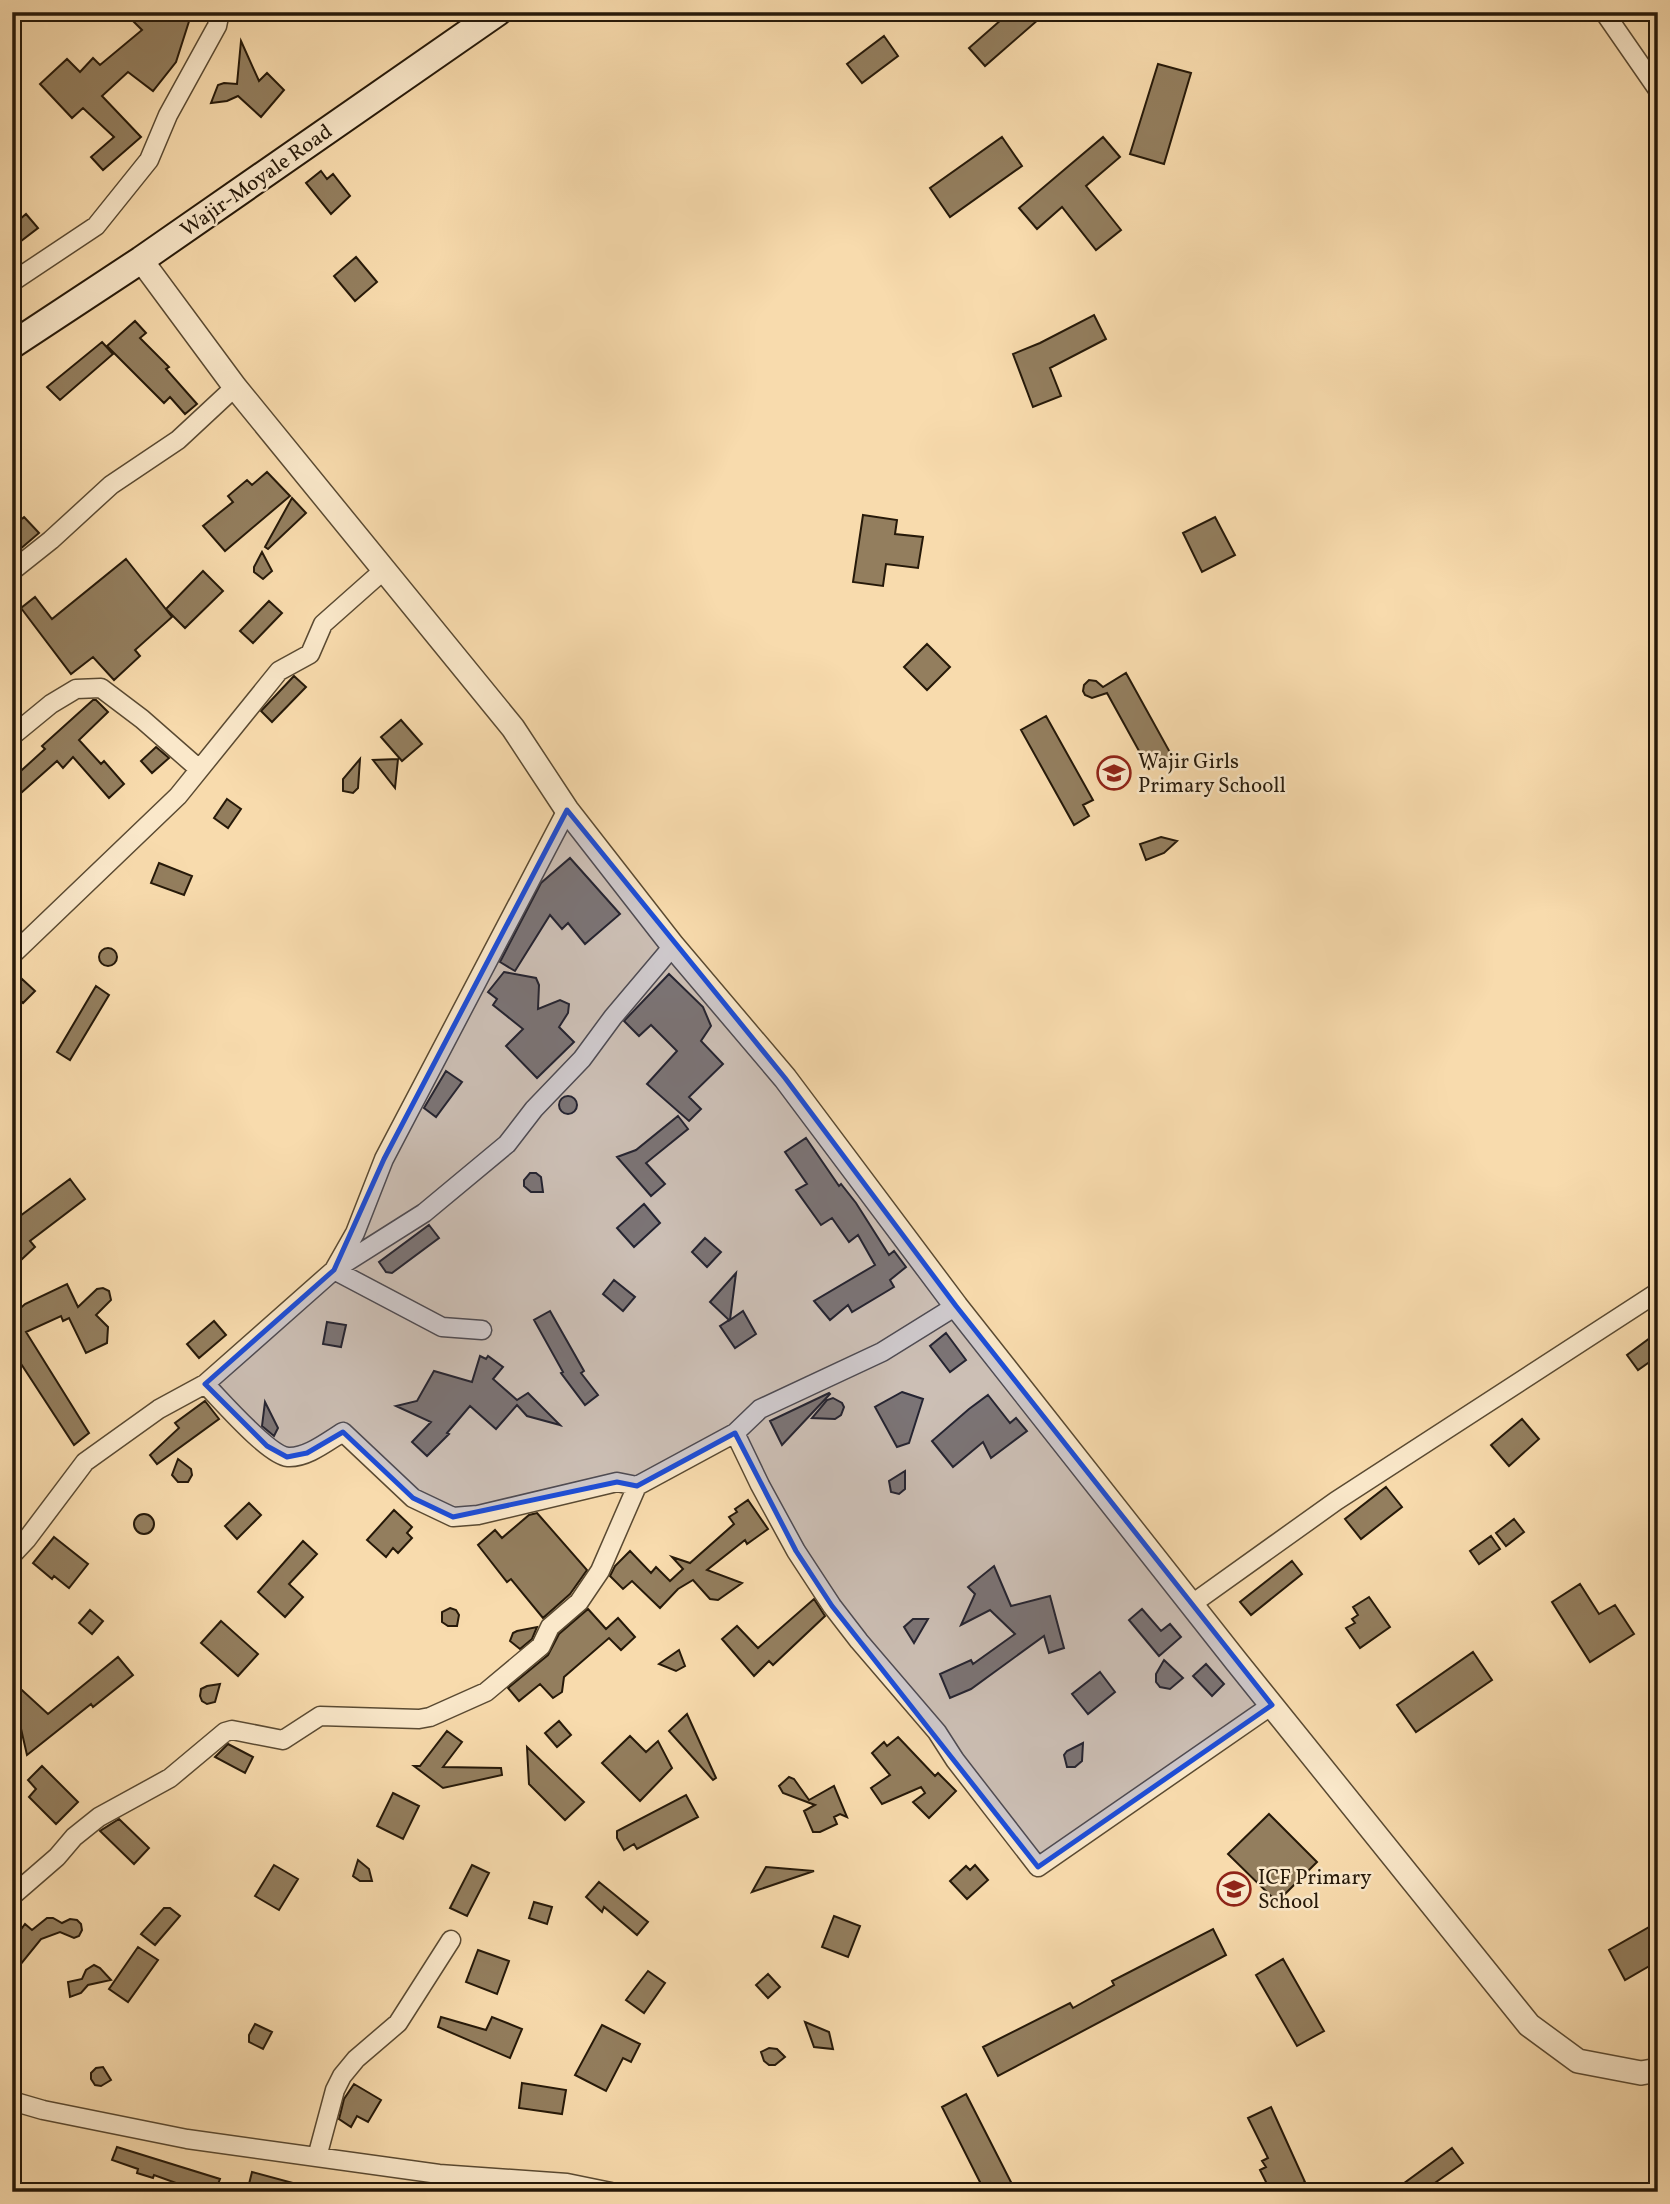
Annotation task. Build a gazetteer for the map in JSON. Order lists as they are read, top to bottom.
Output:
{
  "streets": {
    "main road": ["Wajir-Moyale Road"]
  },
  "places": {
    "school or university": ["Wajir Girls Primary Schooll", "ICF Primary School"]
  }
}
